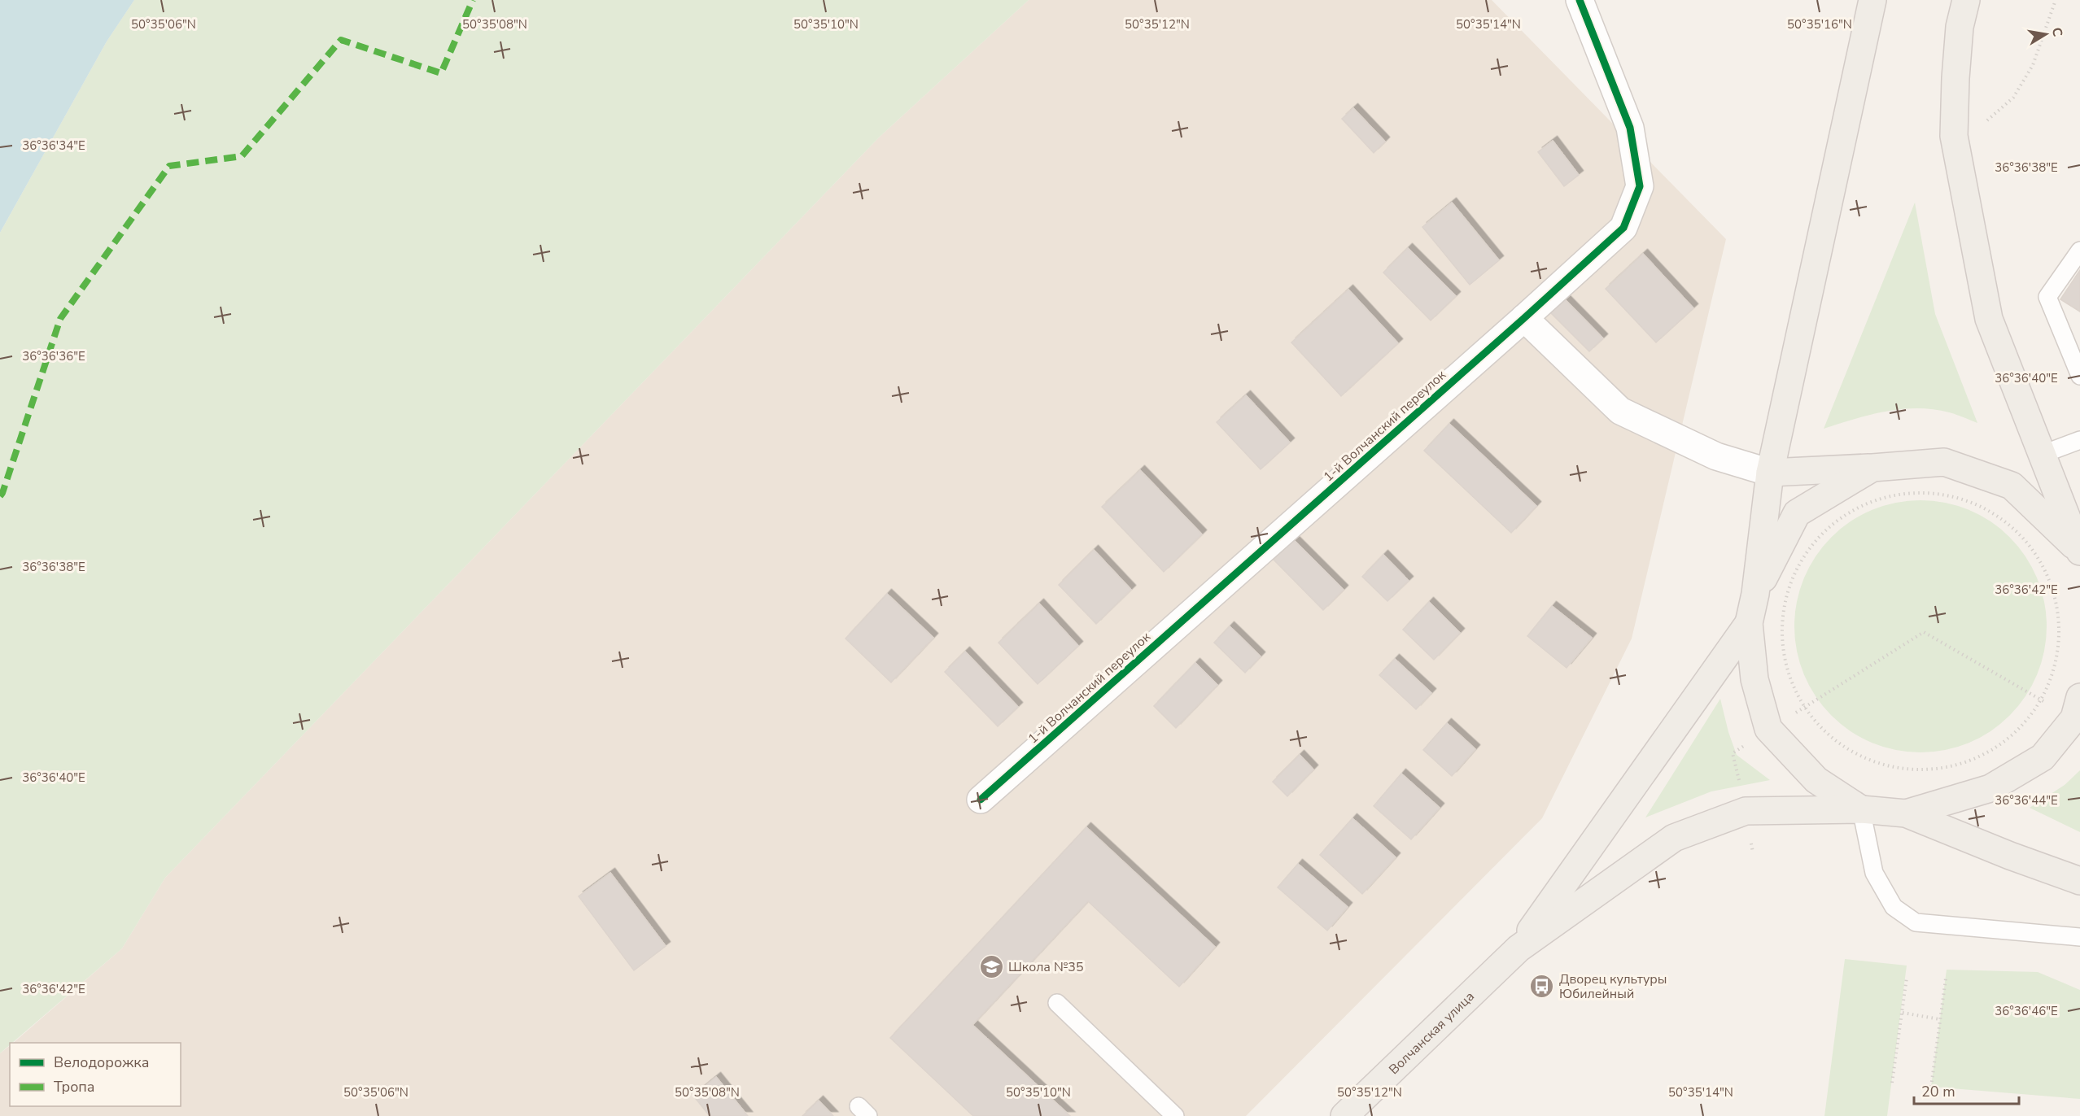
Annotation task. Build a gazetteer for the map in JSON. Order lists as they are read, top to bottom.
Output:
{
  "streets": {
    "main road": ["Волчанская улица"],
    "street": ["1-й Волчанский переулок"]
  },
  "places": {
    "school or university": ["Школа №35"],
    "bus stop": ["Дворец культуры Юбилейный"]
  },
  "legend": ["Велодорожка", "Тропа"],
  "scale_bar": "20 m",
  "north": "right",
  "coordinates": [
    "50°35'06\"N",
    "50°35'08\"N",
    "50°35'10\"N",
    "50°35'12\"N",
    "50°35'14\"N",
    "50°35'16\"N",
    "36°36'34\"E",
    "36°36'38\"E",
    "36°36'36\"E",
    "36°36'40\"E",
    "36°36'42\"E",
    "36°36'44\"E",
    "36°36'46\"E"
  ]
}
